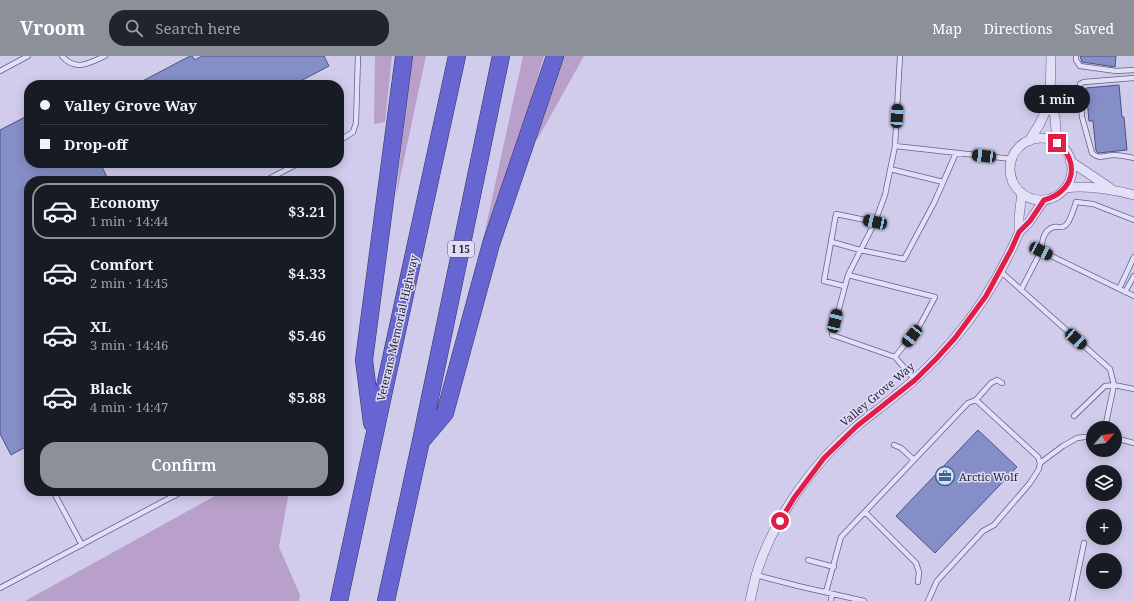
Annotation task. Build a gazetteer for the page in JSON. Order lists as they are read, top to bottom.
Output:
{
  "streets": {
    "highway": ["I 15", "Veterans Memorial Highway"],
    "street": ["Valley Grove Way"]
  },
  "places": {
    "office": ["Arctic Wolf"]
  },
  "north": "top right",
  "page": {
    "header": "Vroom",
    "search": "Search here",
    "nav": ["Map", "Directions", "Saved"],
    "banner": ["Valley Grove Way", "Drop-off"],
    "bubble": "1 min",
    "list": [
      {
        "name": "Economy",
        "note": "1 min · 14:44",
        "value": "$3.21"
      },
      {
        "name": "Comfort",
        "note": "2 min · 14:45",
        "value": "$4.33"
      },
      {
        "name": "XL",
        "note": "3 min · 14:46",
        "value": "$5.46"
      },
      {
        "name": "Black",
        "note": "4 min · 14:47",
        "value": "$5.88"
      }
    ],
    "map_buttons": ["+", "−"],
    "buttons": "Confirm"
  }
}
